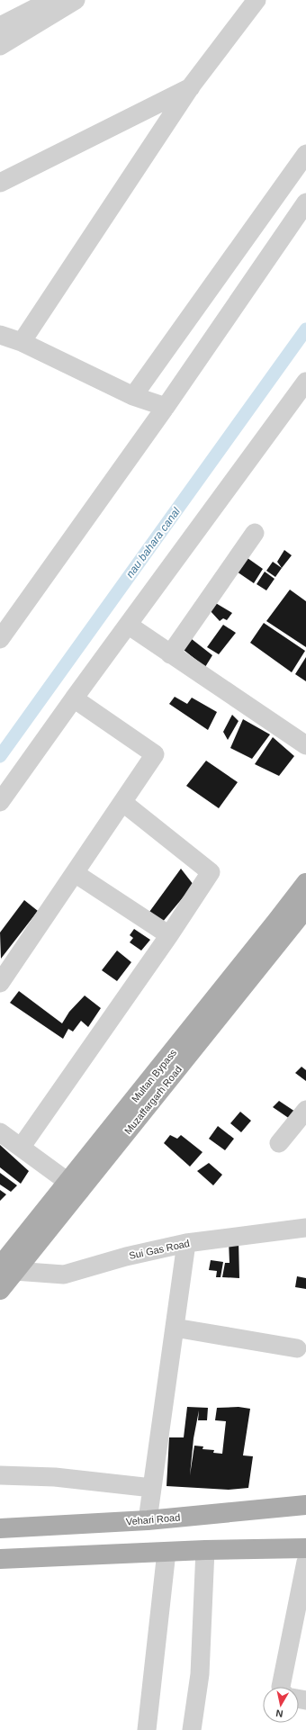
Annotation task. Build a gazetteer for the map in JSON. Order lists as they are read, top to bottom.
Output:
{
  "streets": {
    "main road": ["Multan Bypass", "Muzaffargarh Road", "Vehari Road"],
    "street": ["Sui Gas Road"]
  },
  "crossings": [
    ["Multan Bypass", "Muzaffargarh Road"],
    ["Multan Bypass", "Sui Gas Road"]
  ],
  "water": ["nau bahara canal"],
  "north": "bottom"
}
